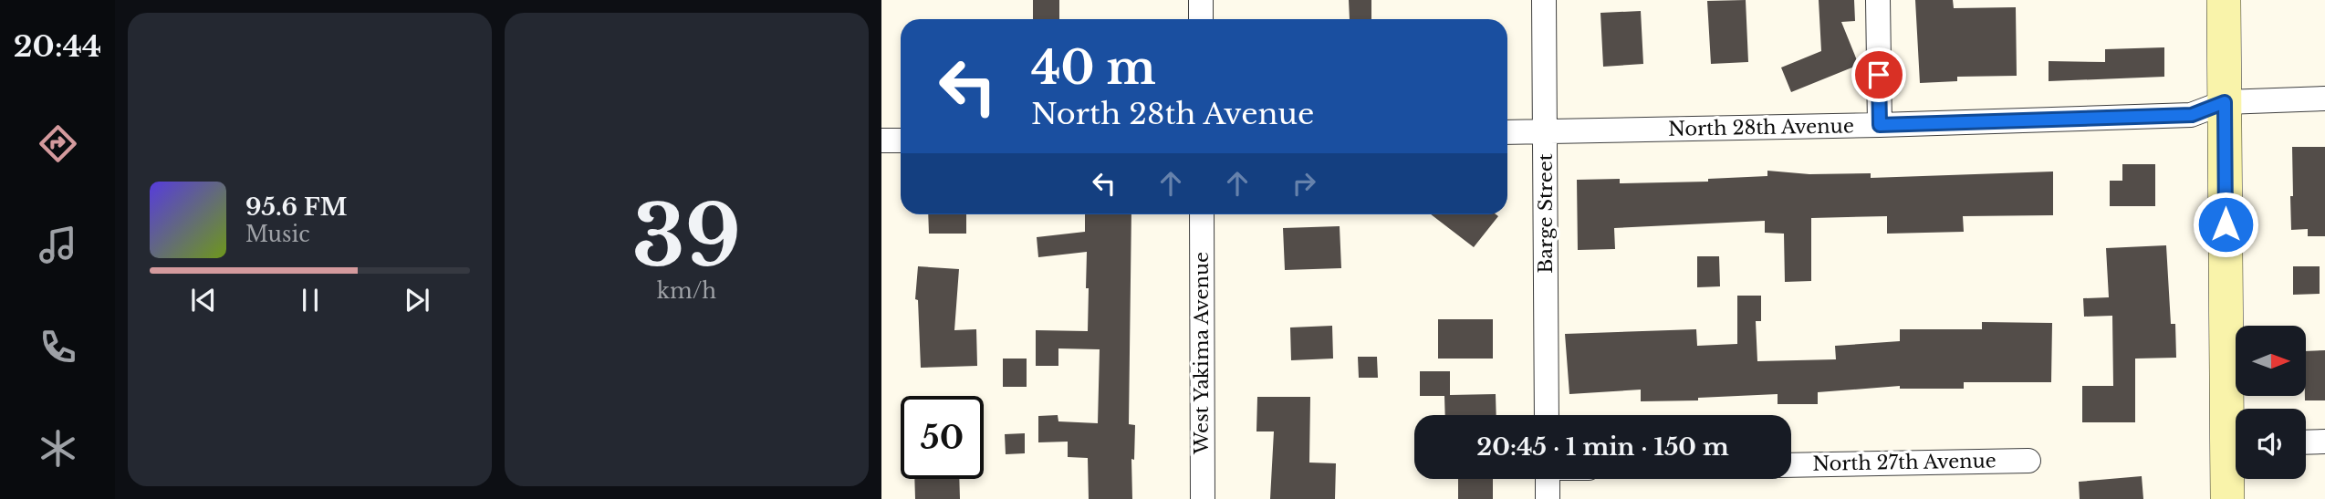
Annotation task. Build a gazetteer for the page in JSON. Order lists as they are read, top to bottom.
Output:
{
  "streets": {
    "street": [
      "North 28th Avenue",
      "Barge Street",
      "West Yakima Avenue",
      "North 27th Avenue"
    ]
  },
  "crossings": [
    ["North 28th Avenue", "Barge Street"]
  ],
  "north": "right",
  "page": {
    "tabs": "20:44",
    "tile": ["39", "km/h"],
    "turn": ["40 m", "North 28th Avenue"],
    "song": ["95.6 FM", "Music"],
    "limit": "50",
    "trip": "20:45 · 1 min · 150 m"
  }
}
